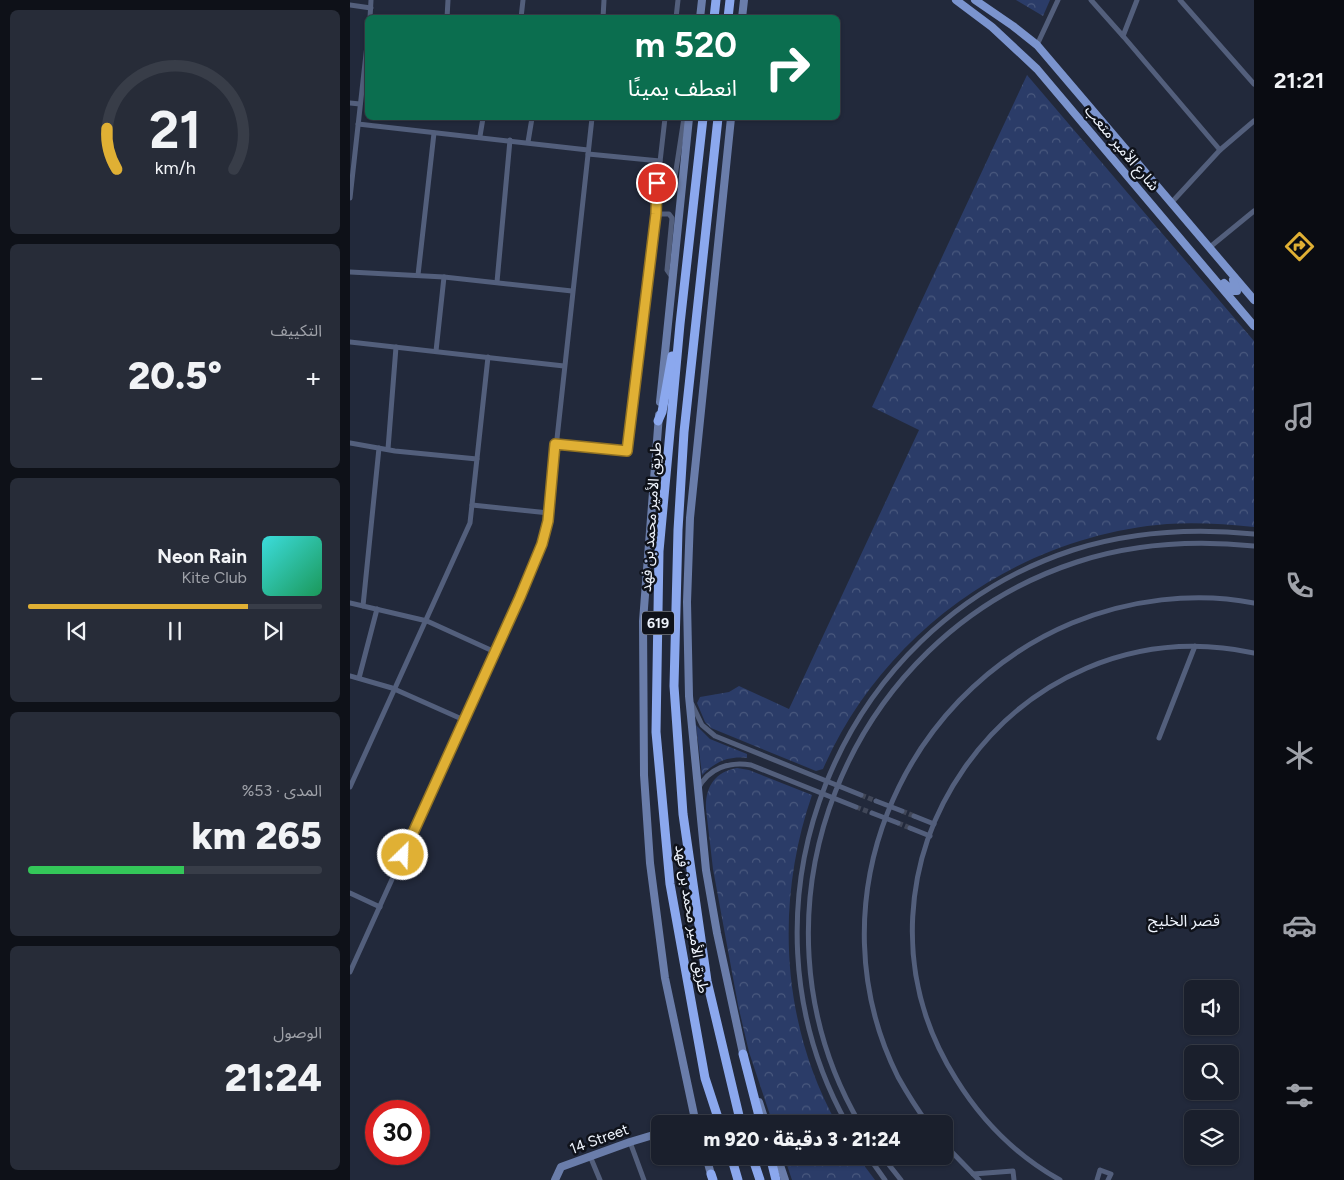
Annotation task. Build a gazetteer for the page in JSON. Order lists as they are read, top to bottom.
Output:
{
  "streets": {
    "highway": ["طريق الأمير محمد بن فهد", "619"],
    "main road": ["شارع الأمير متعب", "14 Street"]
  },
  "districts": ["قصر الخليج"],
  "page": {
    "tabs": "21:21",
    "turn": ["520 m", "انعطف يمينًا"],
    "tile": [
      "التكييف",
      ["المدى · 53%", "265 km"],
      ["الوصول", "21:24"]
    ],
    "heat": ["−", "20.5°", "+"],
    "song": ["Neon Rain", "Kite Club"],
    "limit": "30",
    "trip": "21:24 · 3 دقيقة · 920 m",
    "gauge": ["21", "km/h"]
  }
}
